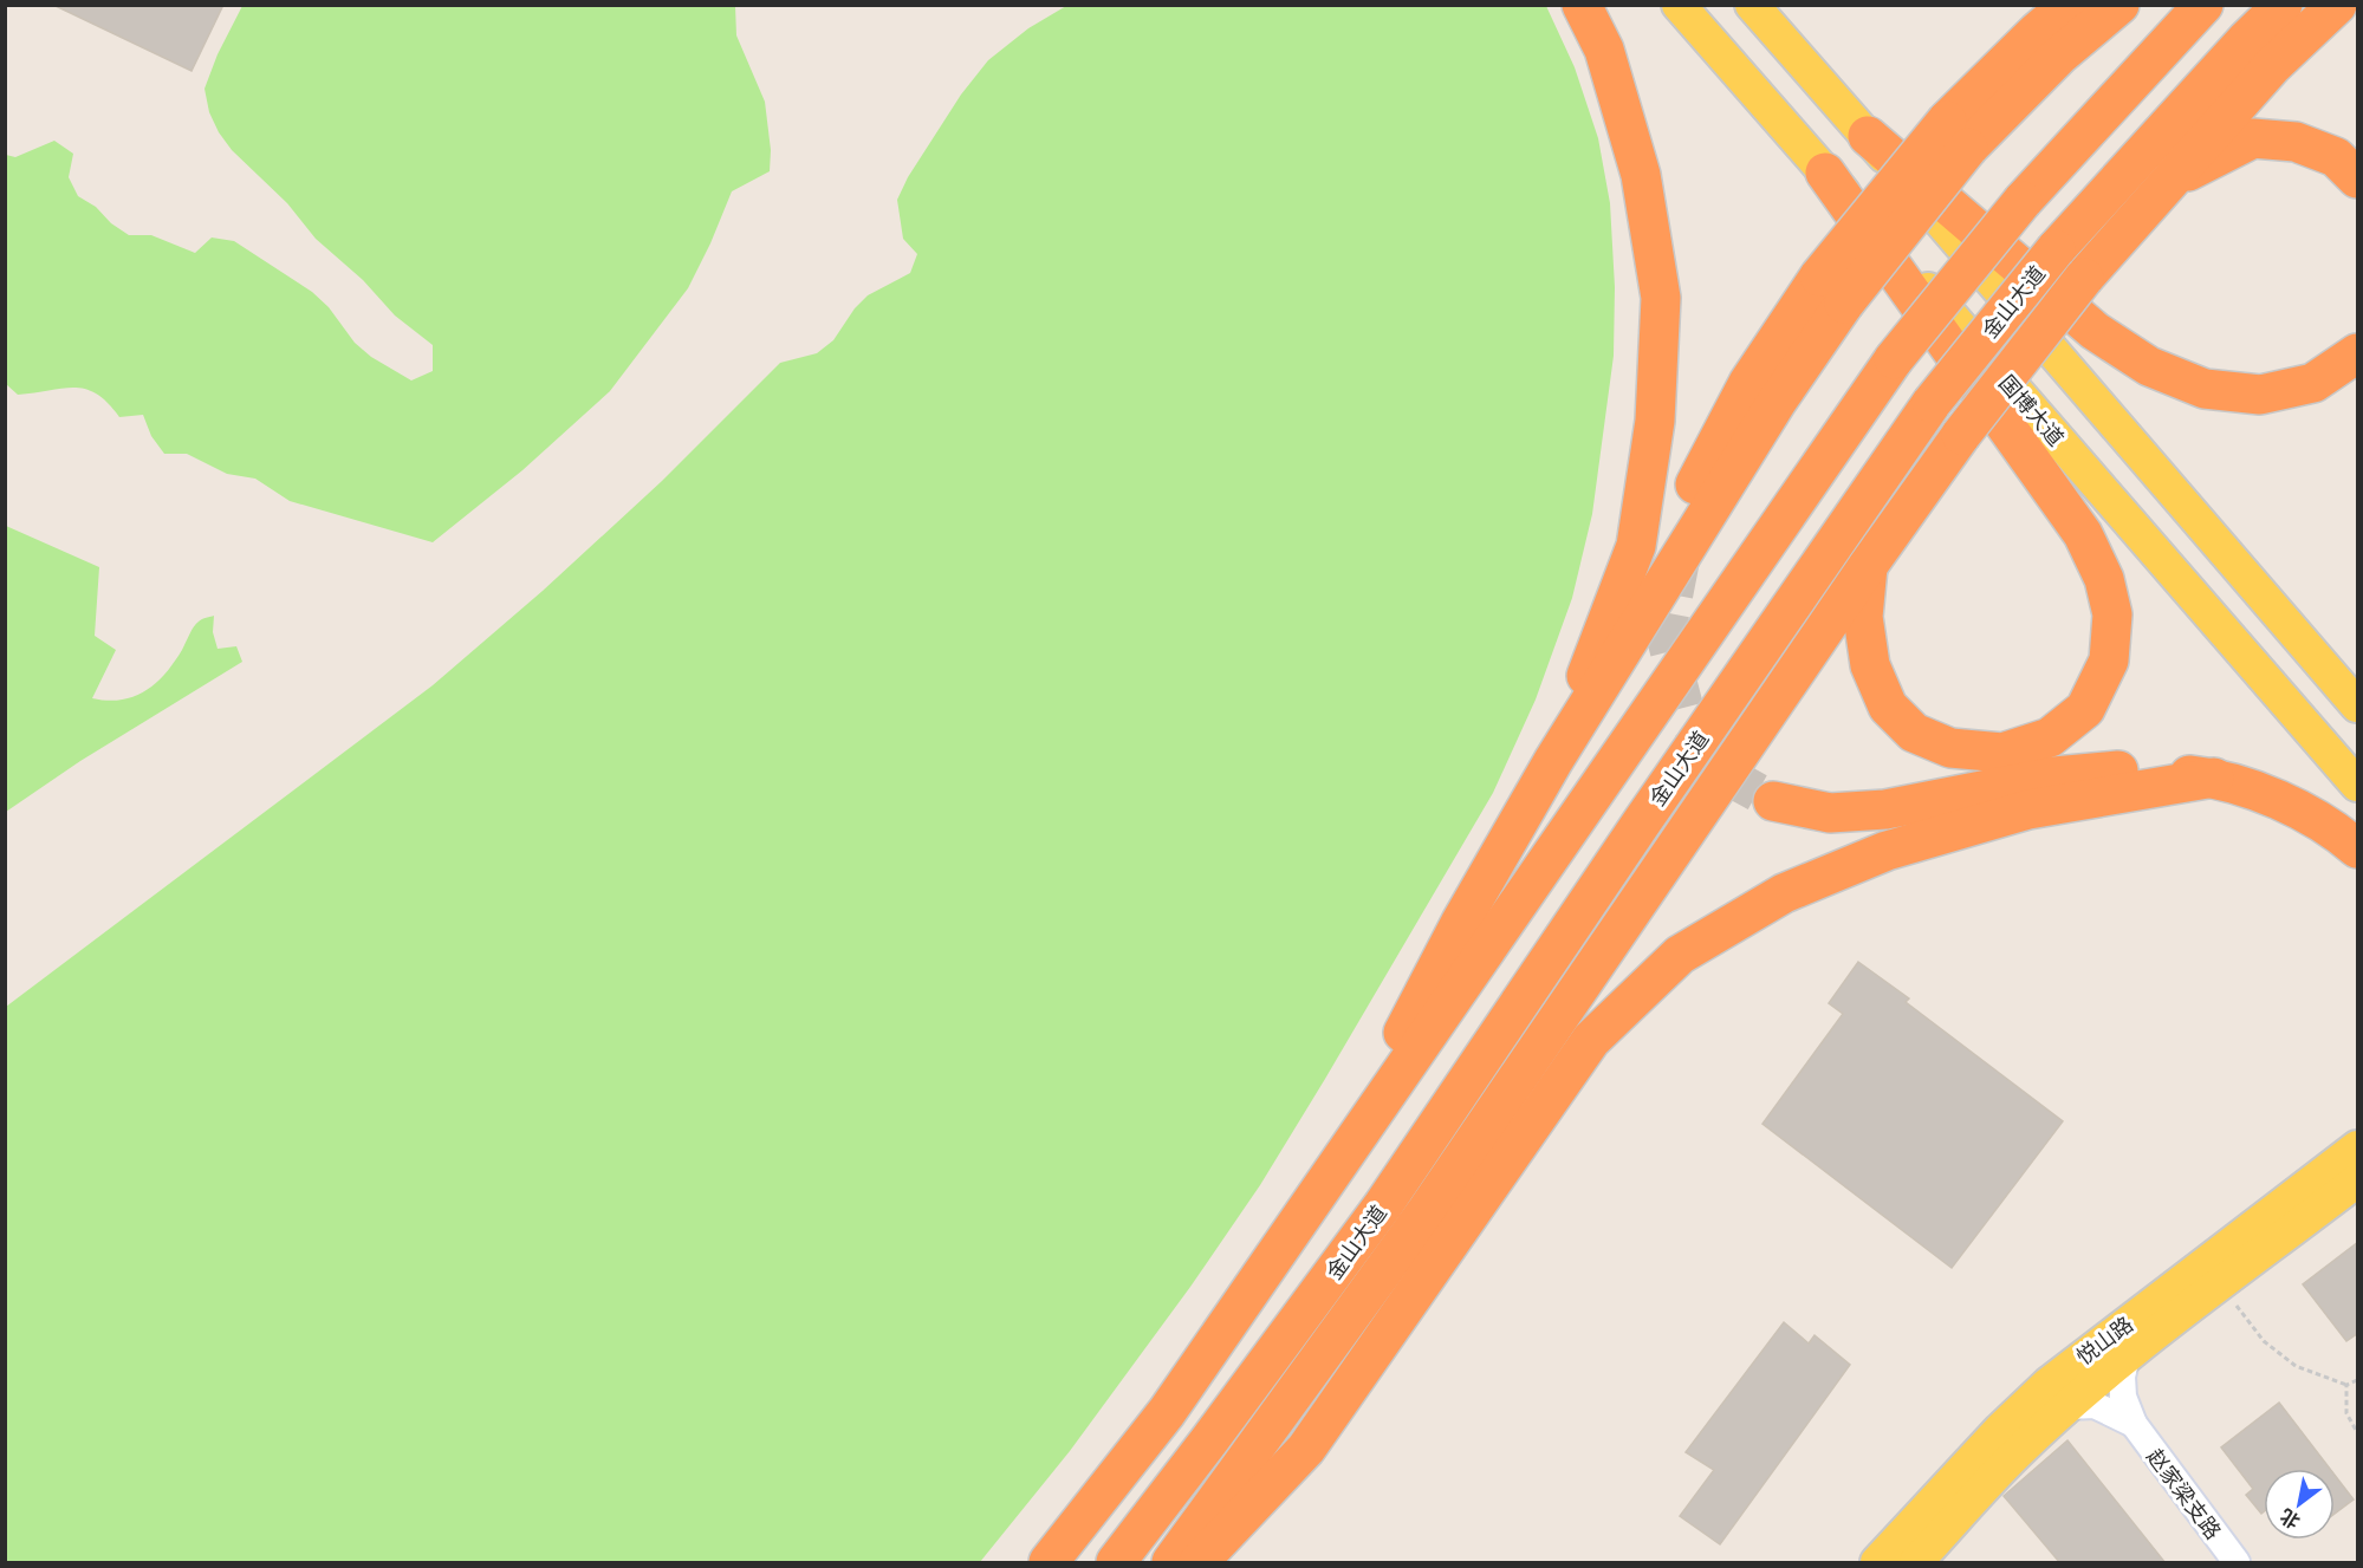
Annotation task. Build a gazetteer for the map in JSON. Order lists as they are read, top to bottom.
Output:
{
  "streets": {
    "highway": ["金山大道"],
    "main road": ["国博大道", "悦山路"],
    "street": ["赵家梁支路"]
  },
  "north": "bottom left"
}
